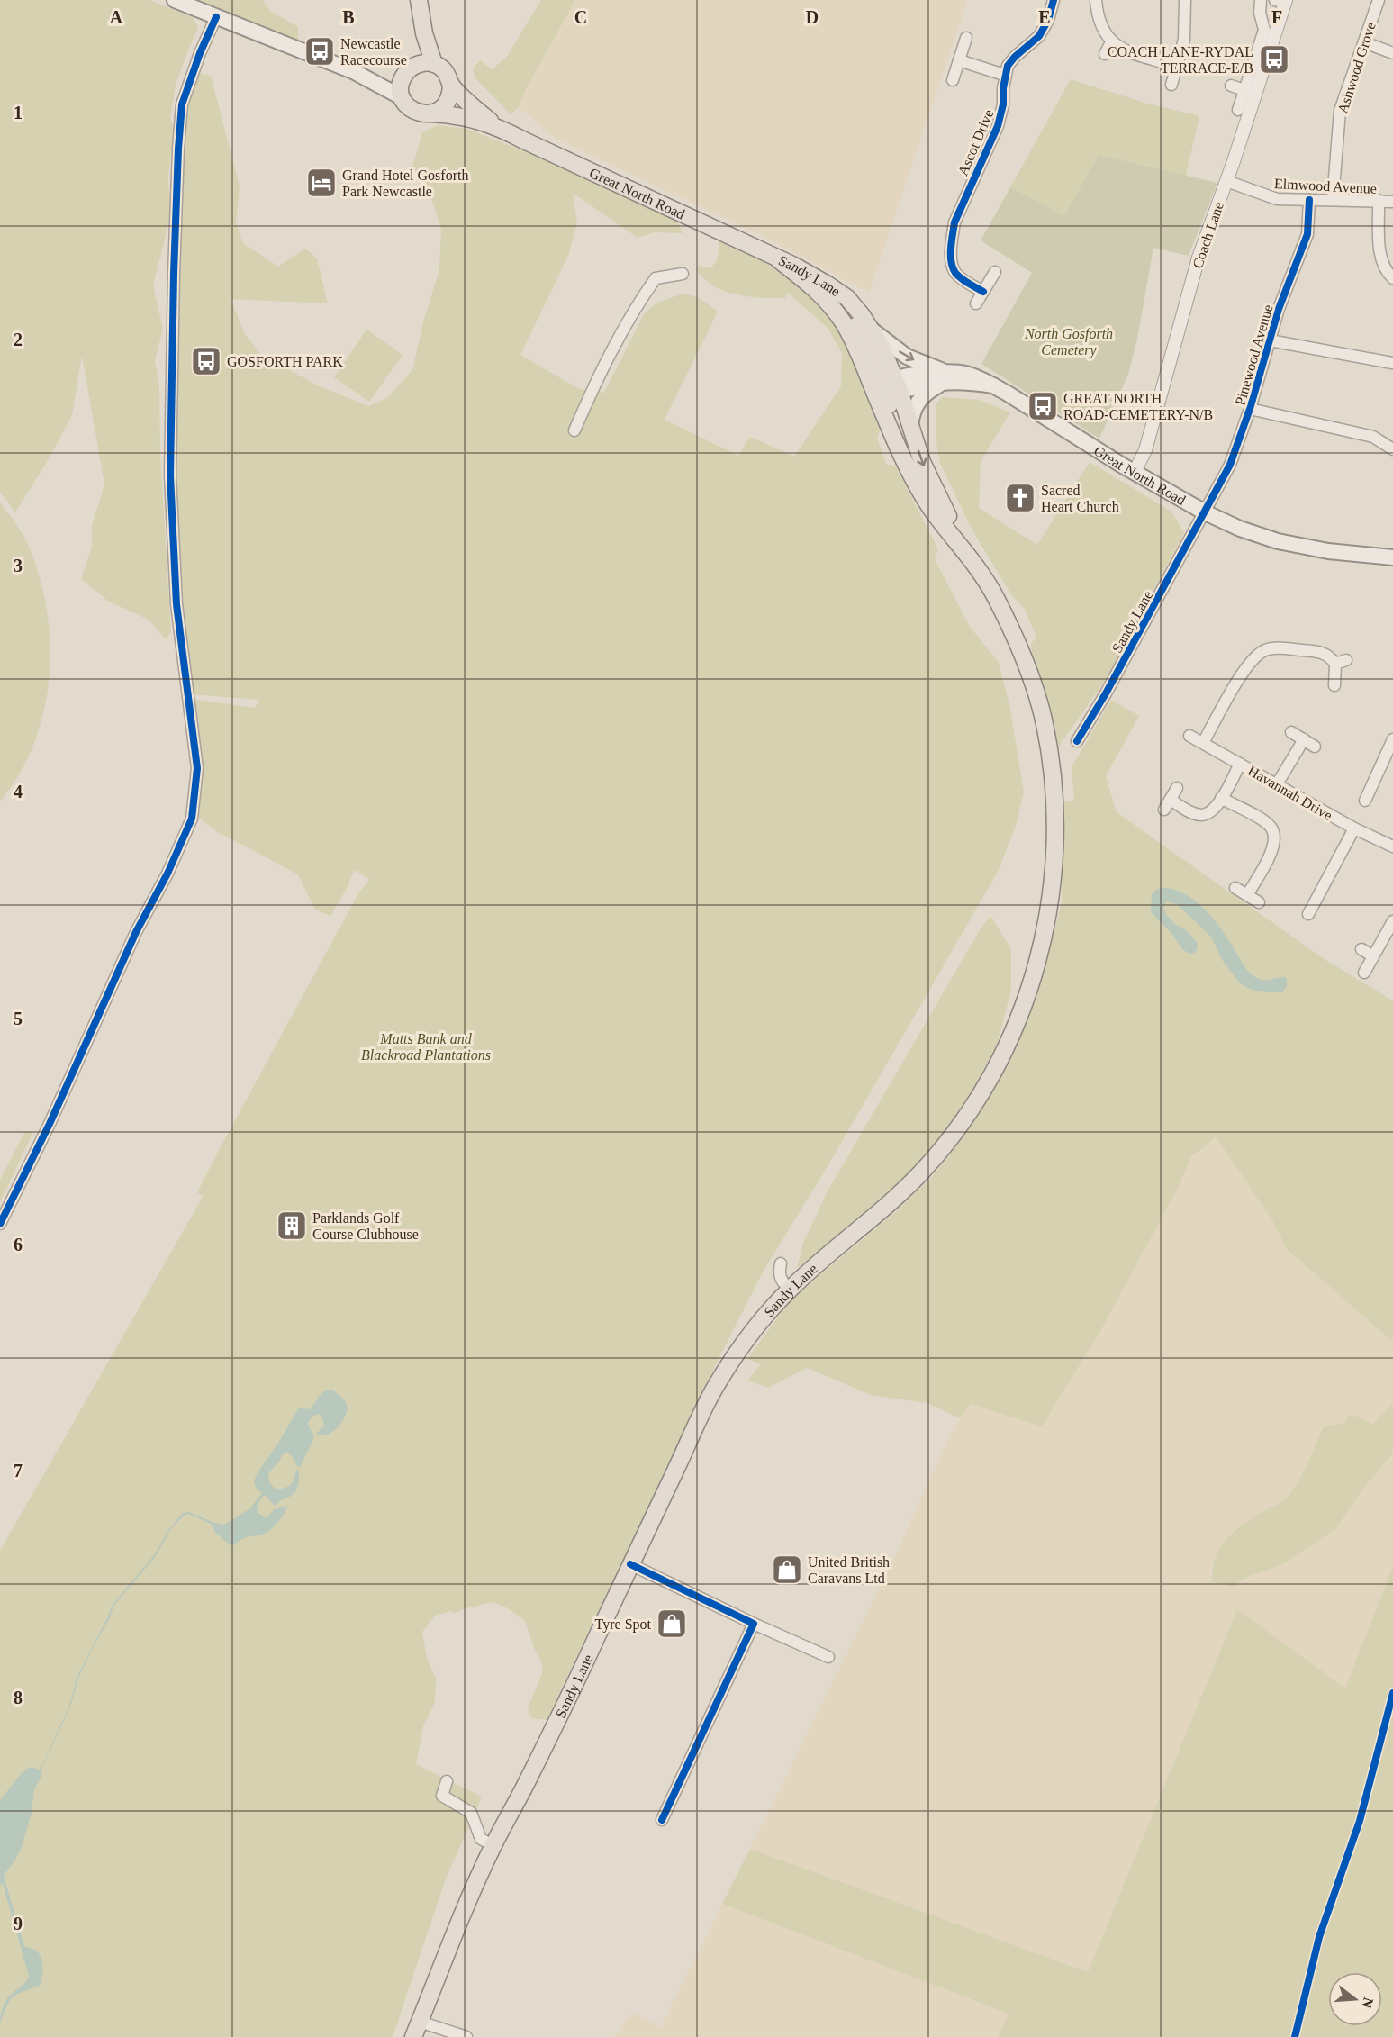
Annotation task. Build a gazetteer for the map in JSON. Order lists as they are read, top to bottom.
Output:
{
  "streets": {
    "main road": ["Great North Road", "Sandy Lane"],
    "street": [
      "Ashwood Grove",
      "Ascot Drive",
      "Elmwood Avenue",
      "Coach Lane",
      "Pinewood Avenue",
      "Havannah Drive"
    ]
  },
  "crossings": [
    ["Ashwood Grove", "Elmwood Avenue"],
    ["Elmwood Avenue", "Coach Lane"],
    ["Elmwood Avenue", "Pinewood Avenue"],
    ["Great North Road", "Coach Lane"],
    ["Great North Road", "Sandy Lane"],
    ["Great North Road", "Pinewood Avenue"],
    ["Sandy Lane", "Pinewood Avenue"]
  ],
  "parks": ["North Gosforth Cemetery", "Matts Bank and Blackroad Plantations"],
  "places": {
    "bus stop": [
      "Newcastle Racecourse",
      "COACH LANE-RYDAL TERRACE-E/B",
      "GOSFORTH PARK",
      "GREAT NORTH ROAD-CEMETERY-N/B"
    ],
    "hotel": ["Grand Hotel Gosforth Park Newcastle"],
    "church": ["Sacred Heart Church"],
    "building": ["Parklands Golf Course Clubhouse"],
    "shop": ["United British Caravans Ltd", "Tyre Spot"]
  },
  "north": "right",
  "grid": {
    "columns": [
      "A",
      "B",
      "C",
      "D",
      "E",
      "F"
    ],
    "rows": [
      "1",
      "2",
      "3",
      "4",
      "5",
      "6",
      "7",
      "8",
      "9"
    ]
  }
}
